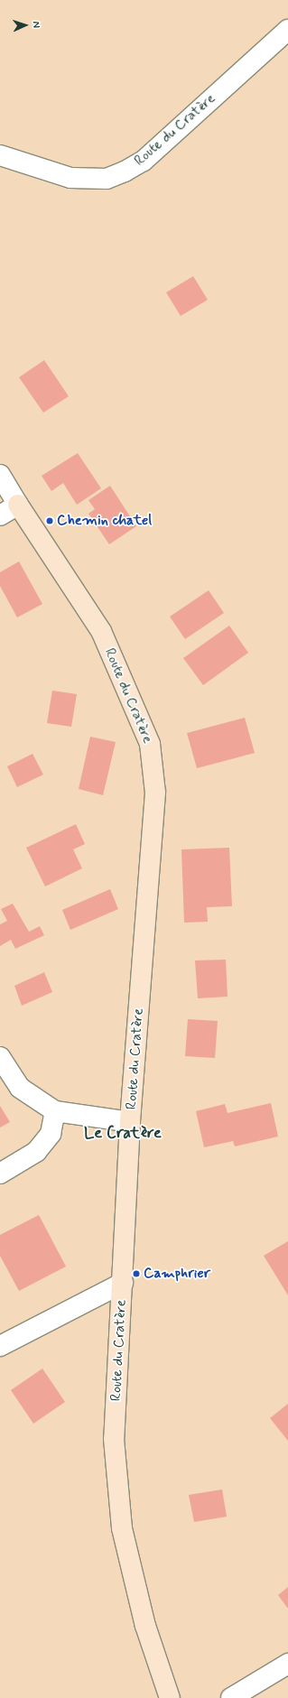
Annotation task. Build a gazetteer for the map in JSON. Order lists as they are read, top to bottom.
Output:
{
  "streets": {
    "street": ["Route du Cratère"]
  },
  "districts": ["Le Cratère"],
  "places": ["Chemin chatel", "Camphrier"],
  "north": "right"
}
